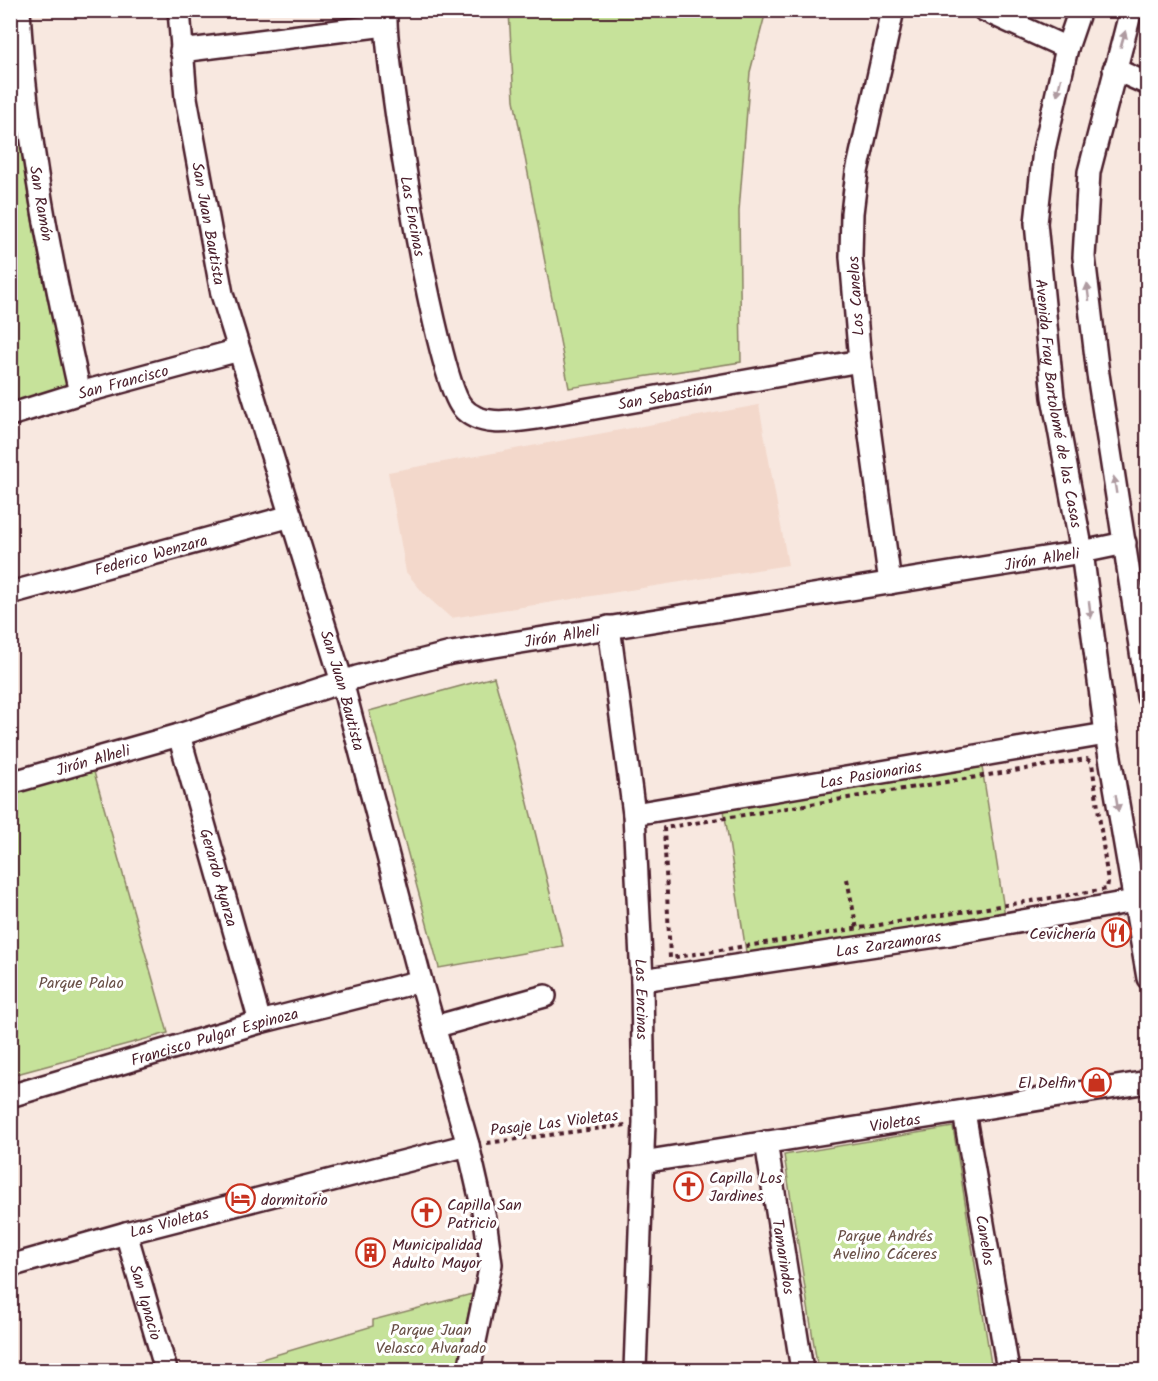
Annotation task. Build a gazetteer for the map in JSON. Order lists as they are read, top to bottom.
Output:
{
  "streets": {
    "street": [
      "San Ramón",
      "Las Encinas",
      "San Juan Bautista",
      "Los Canelos",
      "San Francisco",
      "San Sebastián",
      "Avenida Fray Bartolomé de las Casas",
      "Federico Wenzara",
      "Jirón Alheli",
      "Las Pasionarias",
      "Gerardo Ayarza",
      "Las Zarzamoras",
      "Francisco Pulgar Espinoza",
      "Violetas",
      "Las Violetas",
      "Canelos",
      "Tamarindos",
      "San Ignacio"
    ],
    "path": ["Pasaje Las Violetas"]
  },
  "crossings": [
    ["San Ramón", "San Francisco"],
    ["Las Encinas", "San Sebastián"],
    ["Las Encinas", "Jirón Alheli"],
    ["Las Encinas", "Las Pasionarias"],
    ["Las Encinas", "Las Zarzamoras"],
    ["Las Encinas", "Pasaje Las Violetas"],
    ["Las Encinas", "Violetas"],
    ["San Juan Bautista", "San Francisco"],
    ["San Juan Bautista", "Federico Wenzara"],
    ["San Juan Bautista", "Jirón Alheli"],
    ["San Juan Bautista", "Francisco Pulgar Espinoza"],
    ["San Juan Bautista", "Pasaje Las Violetas"],
    ["San Juan Bautista", "Las Violetas"],
    ["Los Canelos", "San Sebastián"],
    ["Los Canelos", "Jirón Alheli"],
    ["Avenida Fray Bartolomé de las Casas", "Jirón Alheli"],
    ["Avenida Fray Bartolomé de las Casas", "Las Pasionarias"],
    ["Avenida Fray Bartolomé de las Casas", "Las Zarzamoras"],
    ["Jirón Alheli", "Gerardo Ayarza"],
    ["Gerardo Ayarza", "Francisco Pulgar Espinoza"],
    ["Pasaje Las Violetas", "Las Violetas"],
    ["Violetas", "Canelos"],
    ["Violetas", "Tamarindos"],
    ["Las Violetas", "San Ignacio"]
  ],
  "parks": ["Parque Palao", "Parque Andrés Avelino Cáceres", "Parque Juan Velasco Alvarado"],
  "places": {
    "restaurant": ["Cevichería"],
    "shop": ["El Delfin"],
    "church": ["Capilla Los Jardines", "Capilla San Patricio"],
    "hotel": ["dormitorio"],
    "building": ["Municipalidad Adulto Mayor"]
  }
}
